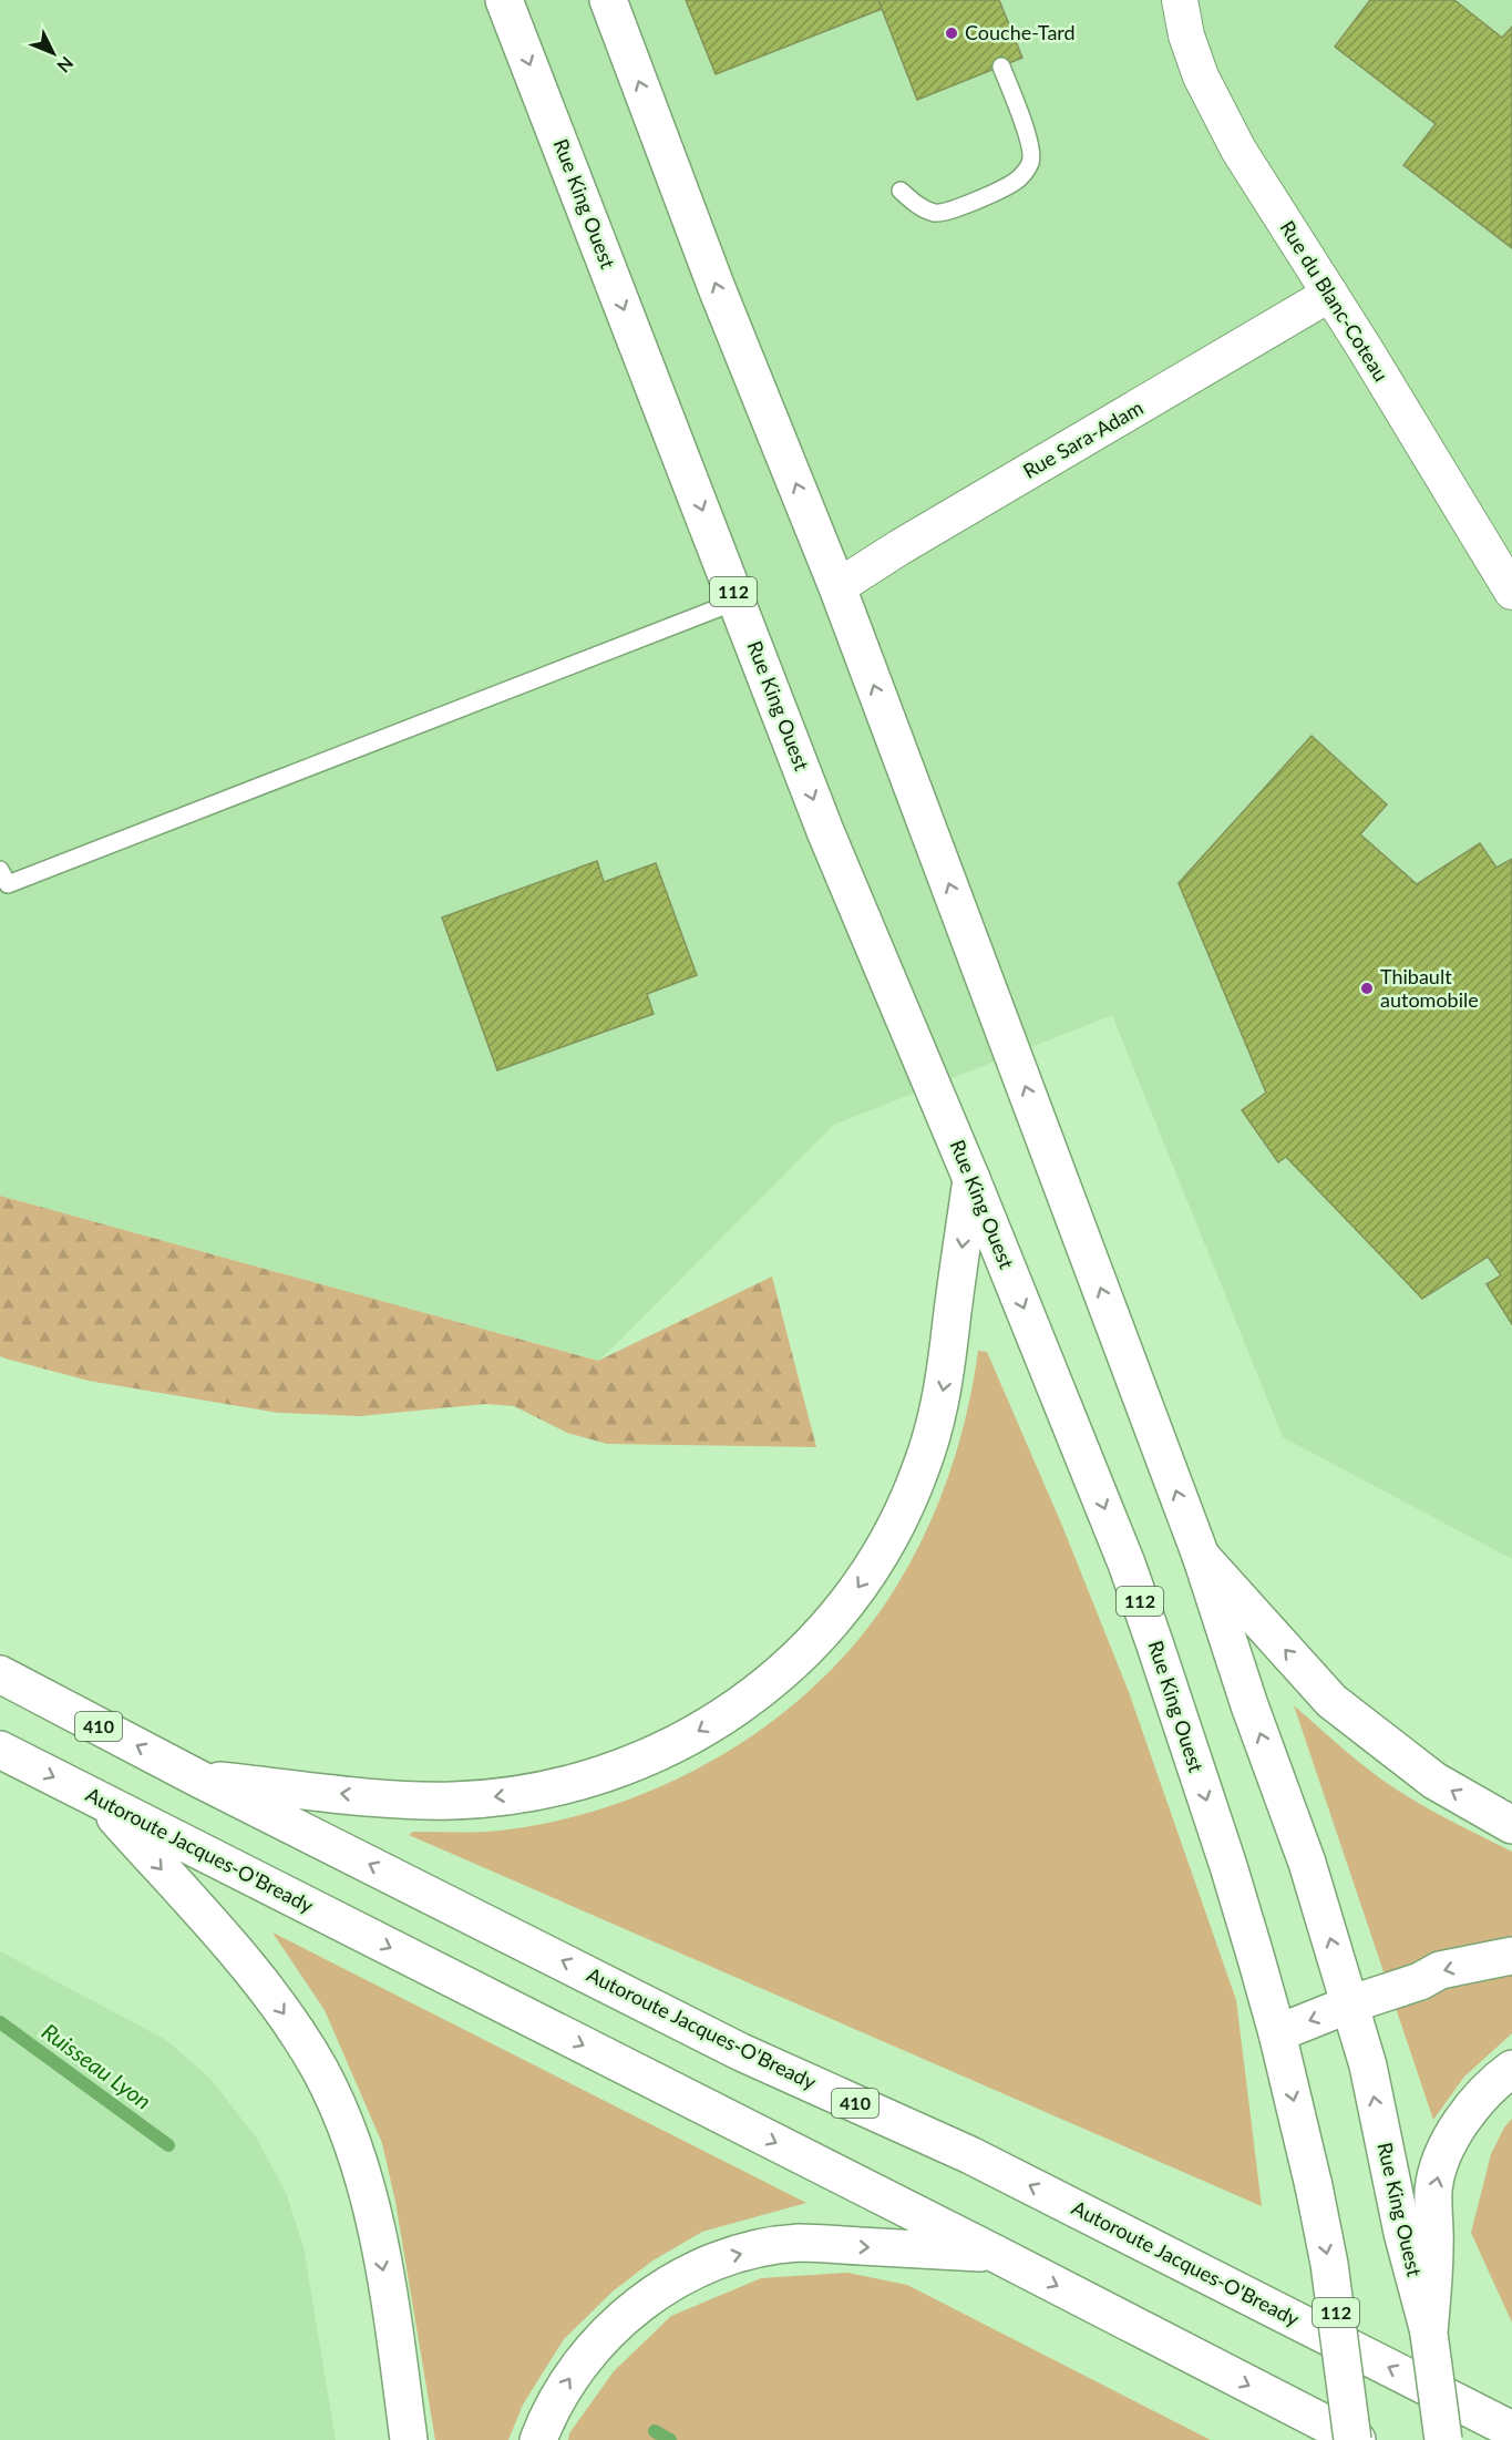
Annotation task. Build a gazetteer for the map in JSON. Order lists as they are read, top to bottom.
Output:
{
  "streets": {
    "main road": [
      "Rue King Ouest",
      "112",
      "410",
      "Autoroute Jacques-O'Bready"
    ],
    "street": ["Rue du Blanc-Coteau", "Rue Sara-Adam"]
  },
  "crossings": [
    ["Rue King Ouest", "Rue Sara-Adam"],
    ["Rue King Ouest", "Autoroute Jacques-O'Bready"],
    ["Rue du Blanc-Coteau", "Rue Sara-Adam"]
  ],
  "water": ["Ruisseau Lyon"],
  "places": ["Couche-Tard", "Thibault automobile"],
  "north": "bottom right"
}
